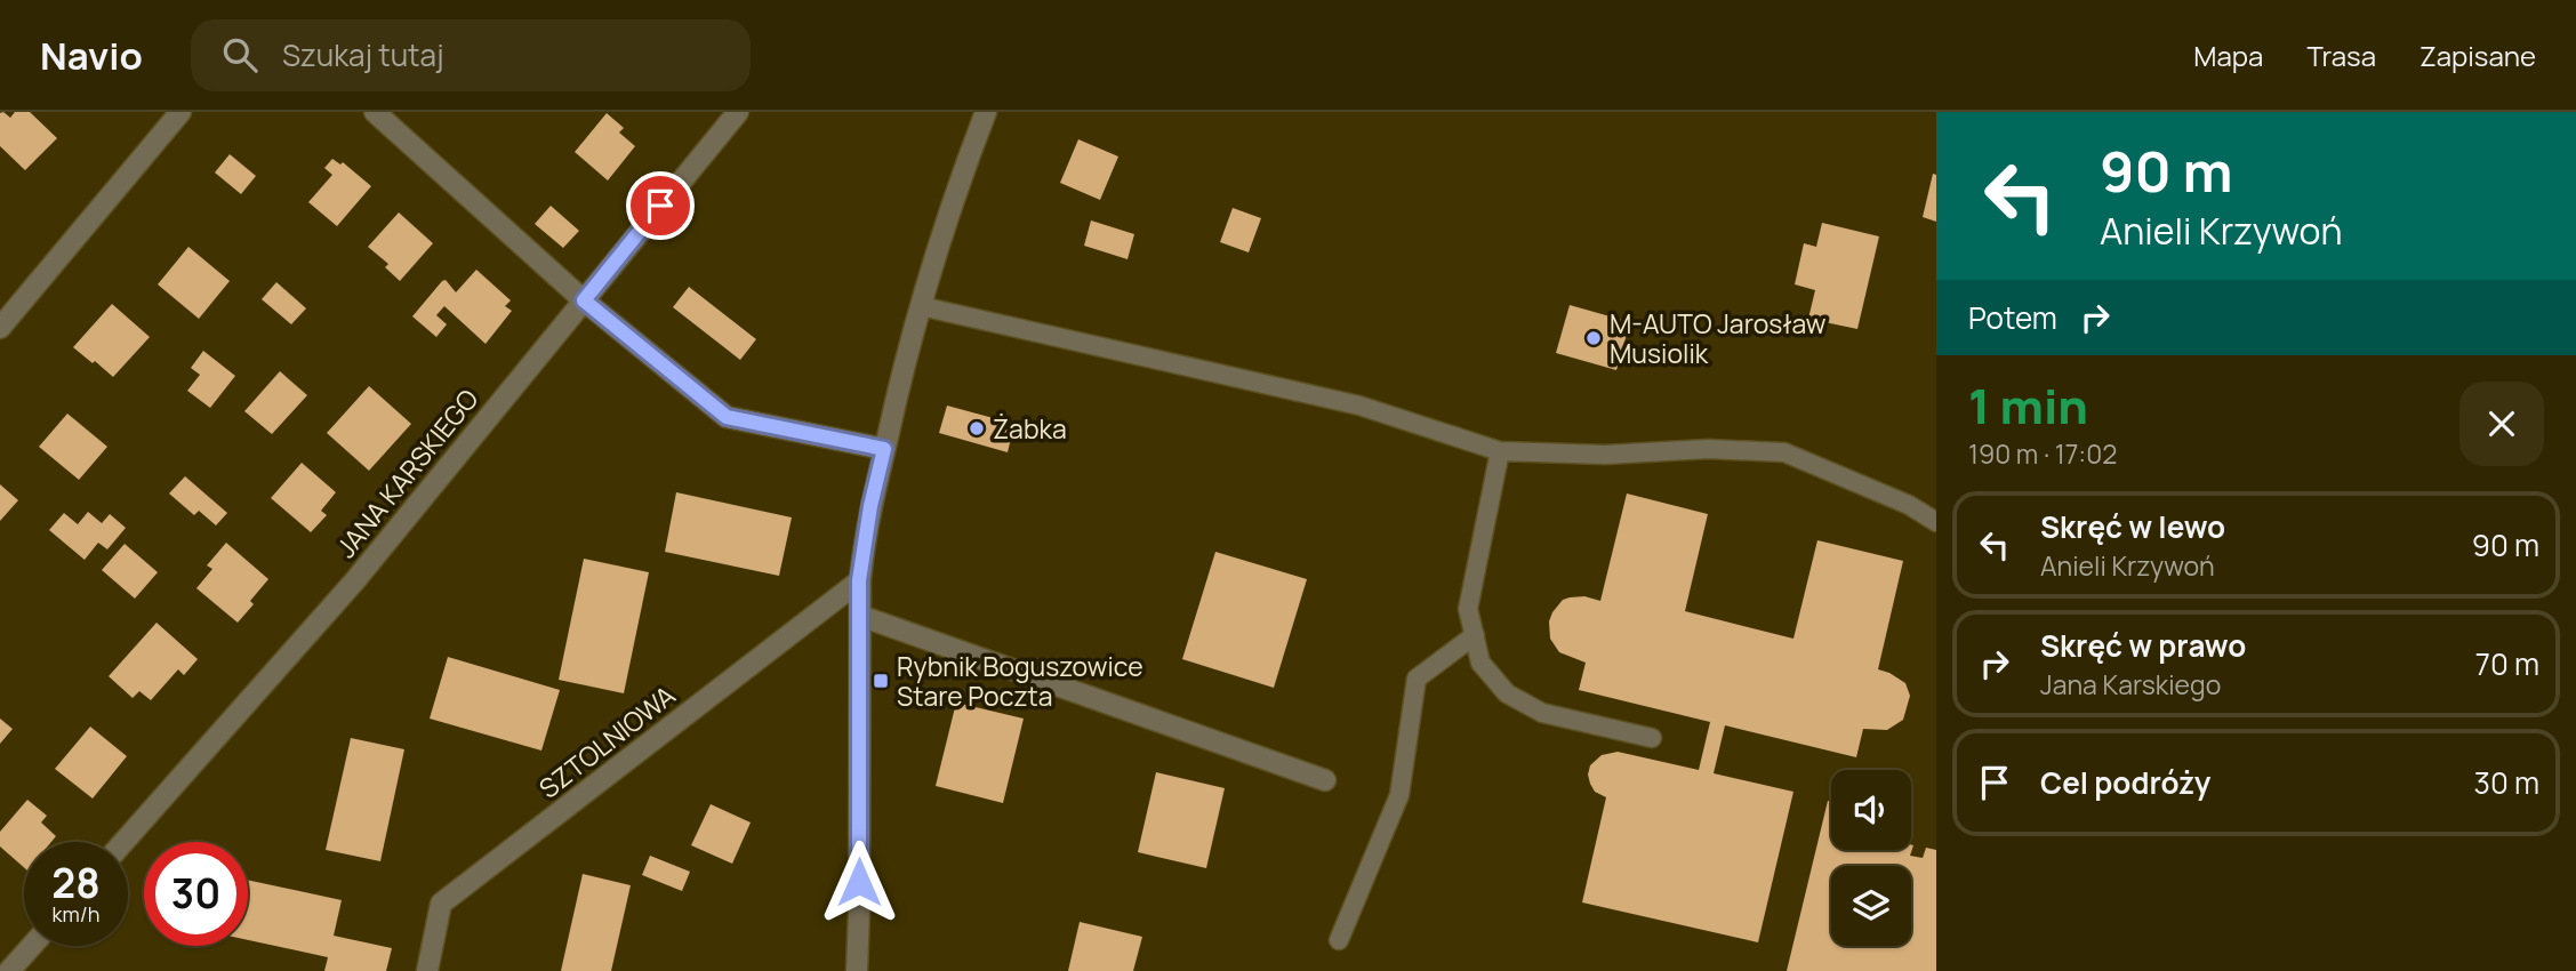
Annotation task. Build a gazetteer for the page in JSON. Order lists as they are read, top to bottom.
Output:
{
  "streets": {
    "street": ["JANA KARSKIEGO", "SZTOLNIOWA"]
  },
  "places": {
    "other": ["M-AUTO Jarosław Musiolik", "Żabka"],
    "transit": ["Rybnik Boguszowice Stare Poczta"]
  },
  "page": {
    "header": "Navio",
    "search": "Szukaj tutaj",
    "nav": ["Mapa", "Trasa", "Zapisane"],
    "turn": ["90 m", "Anieli Krzywoń"],
    "then": "Potem",
    "heading": ["1 min", "190 m · 17:02"],
    "list": [
      {
        "name": "Skręć w lewo",
        "note": "Anieli Krzywoń",
        "value": "90 m"
      },
      {
        "name": "Skręć w prawo",
        "note": "Jana Karskiego",
        "value": "70 m"
      },
      {
        "name": "Cel podróży",
        "value": "30 m"
      }
    ],
    "speed": "28 km/h",
    "limit": "30"
  }
}
